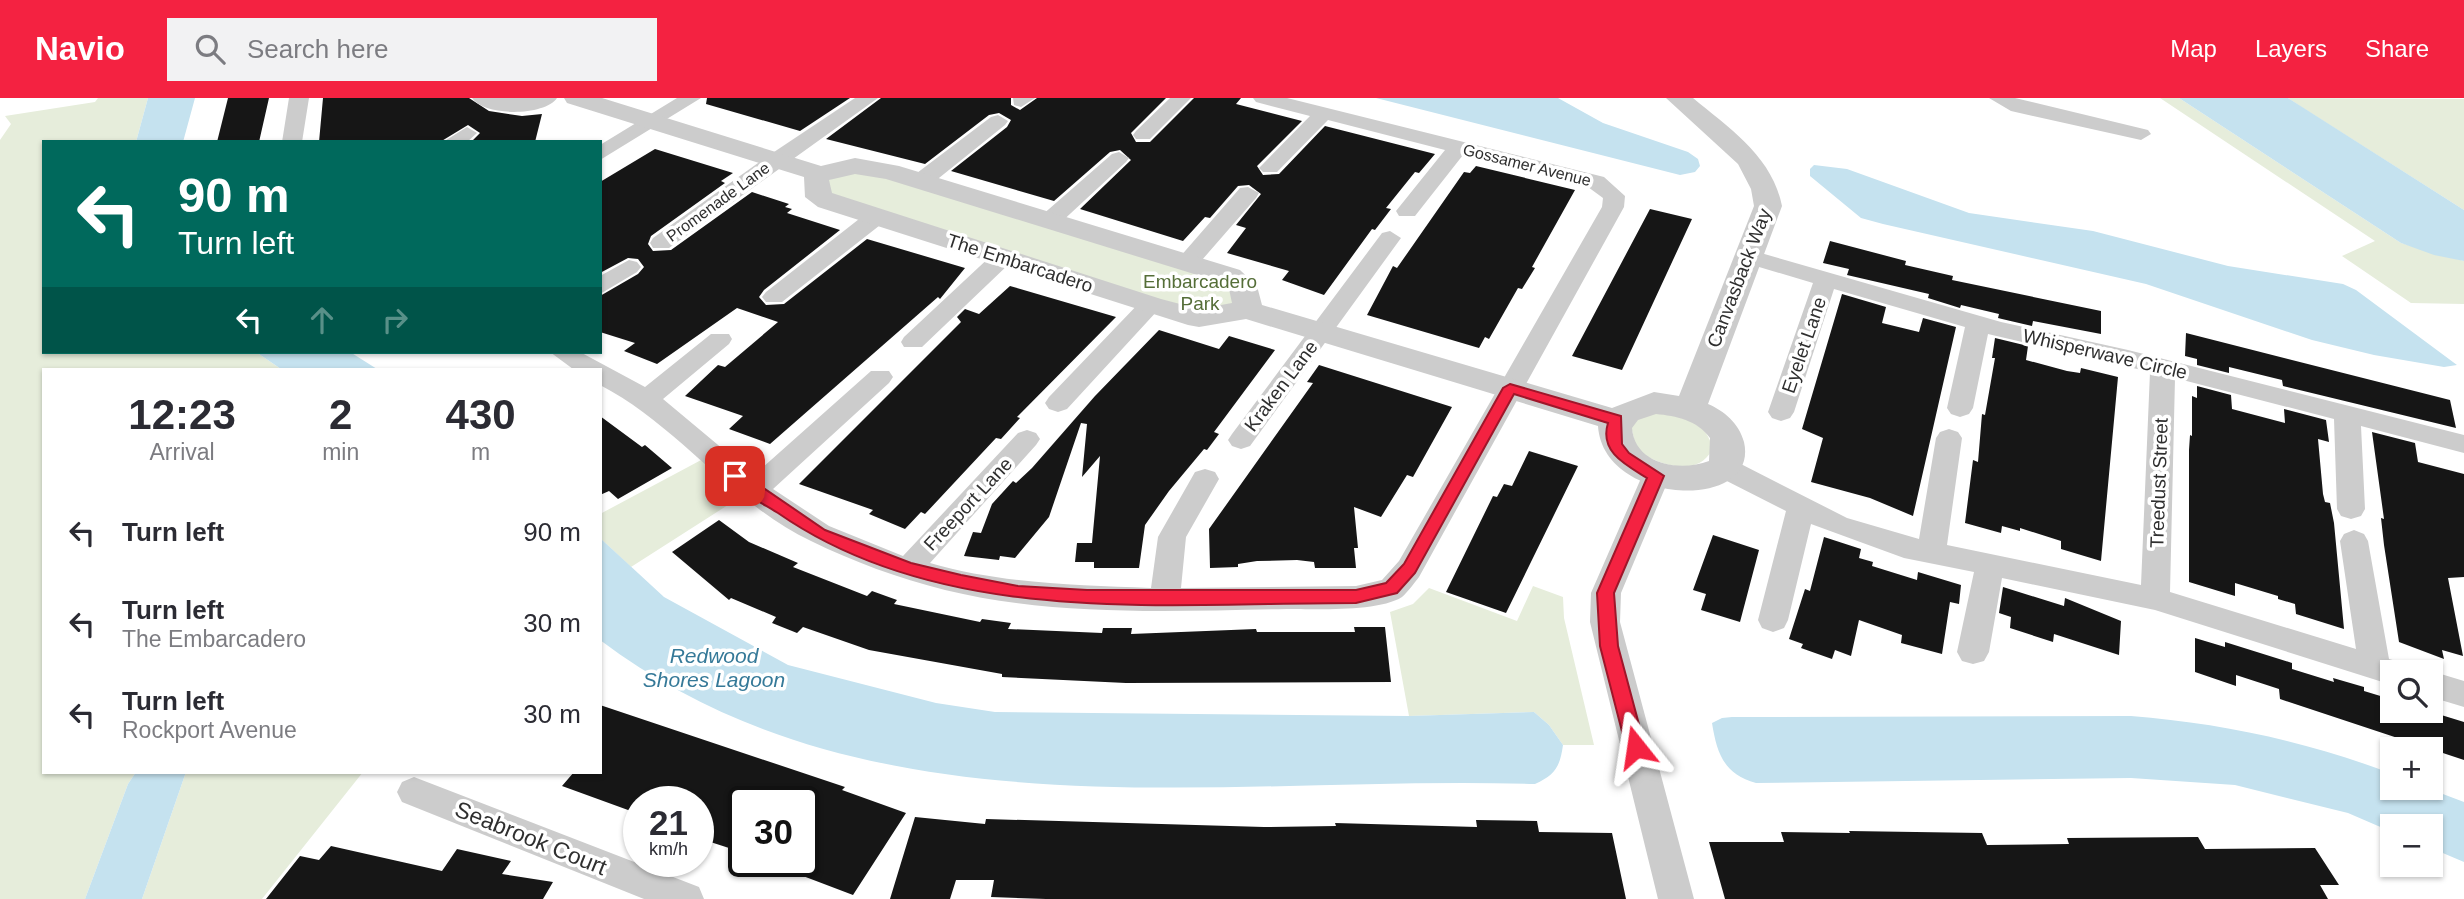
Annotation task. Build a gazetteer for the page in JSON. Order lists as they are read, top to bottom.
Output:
{
  "streets": {
    "street": [
      "Gossamer Avenue",
      "Promenade Lane",
      "The Embarcadero",
      "Canvasback Way",
      "Eyelet Lane",
      "Whisperwave Circle",
      "Kraken Lane",
      "Treedust Street",
      "Freeport Lane",
      "Seabrook Court"
    ]
  },
  "crossings": [
    ["Gossamer Avenue", "The Embarcadero"],
    ["The Embarcadero", "Canvasback Way"],
    ["The Embarcadero", "Kraken Lane"],
    ["Canvasback Way", "Whisperwave Circle"],
    ["Eyelet Lane", "Whisperwave Circle"],
    ["Whisperwave Circle", "Treedust Street"]
  ],
  "water": ["Redwood Shores Lagoon"],
  "parks": ["Embarcadero Park"],
  "page": {
    "header": "Navio",
    "search": "Search here",
    "nav": ["Map", "Layers", "Share"],
    "turn": ["90 m", "Turn left"],
    "eta": [
      "12:23",
      "Arrival",
      "2",
      "min",
      "430",
      "m"
    ],
    "list": [
      {
        "name": "Turn left",
        "value": "90 m"
      },
      {
        "name": "Turn left",
        "note": "The Embarcadero",
        "value": "30 m"
      },
      {
        "name": "Turn left",
        "note": "Rockport Avenue",
        "value": "30 m"
      }
    ],
    "map_buttons": ["+", "−"],
    "speed": "21 km/h",
    "limit": "30"
  }
}
